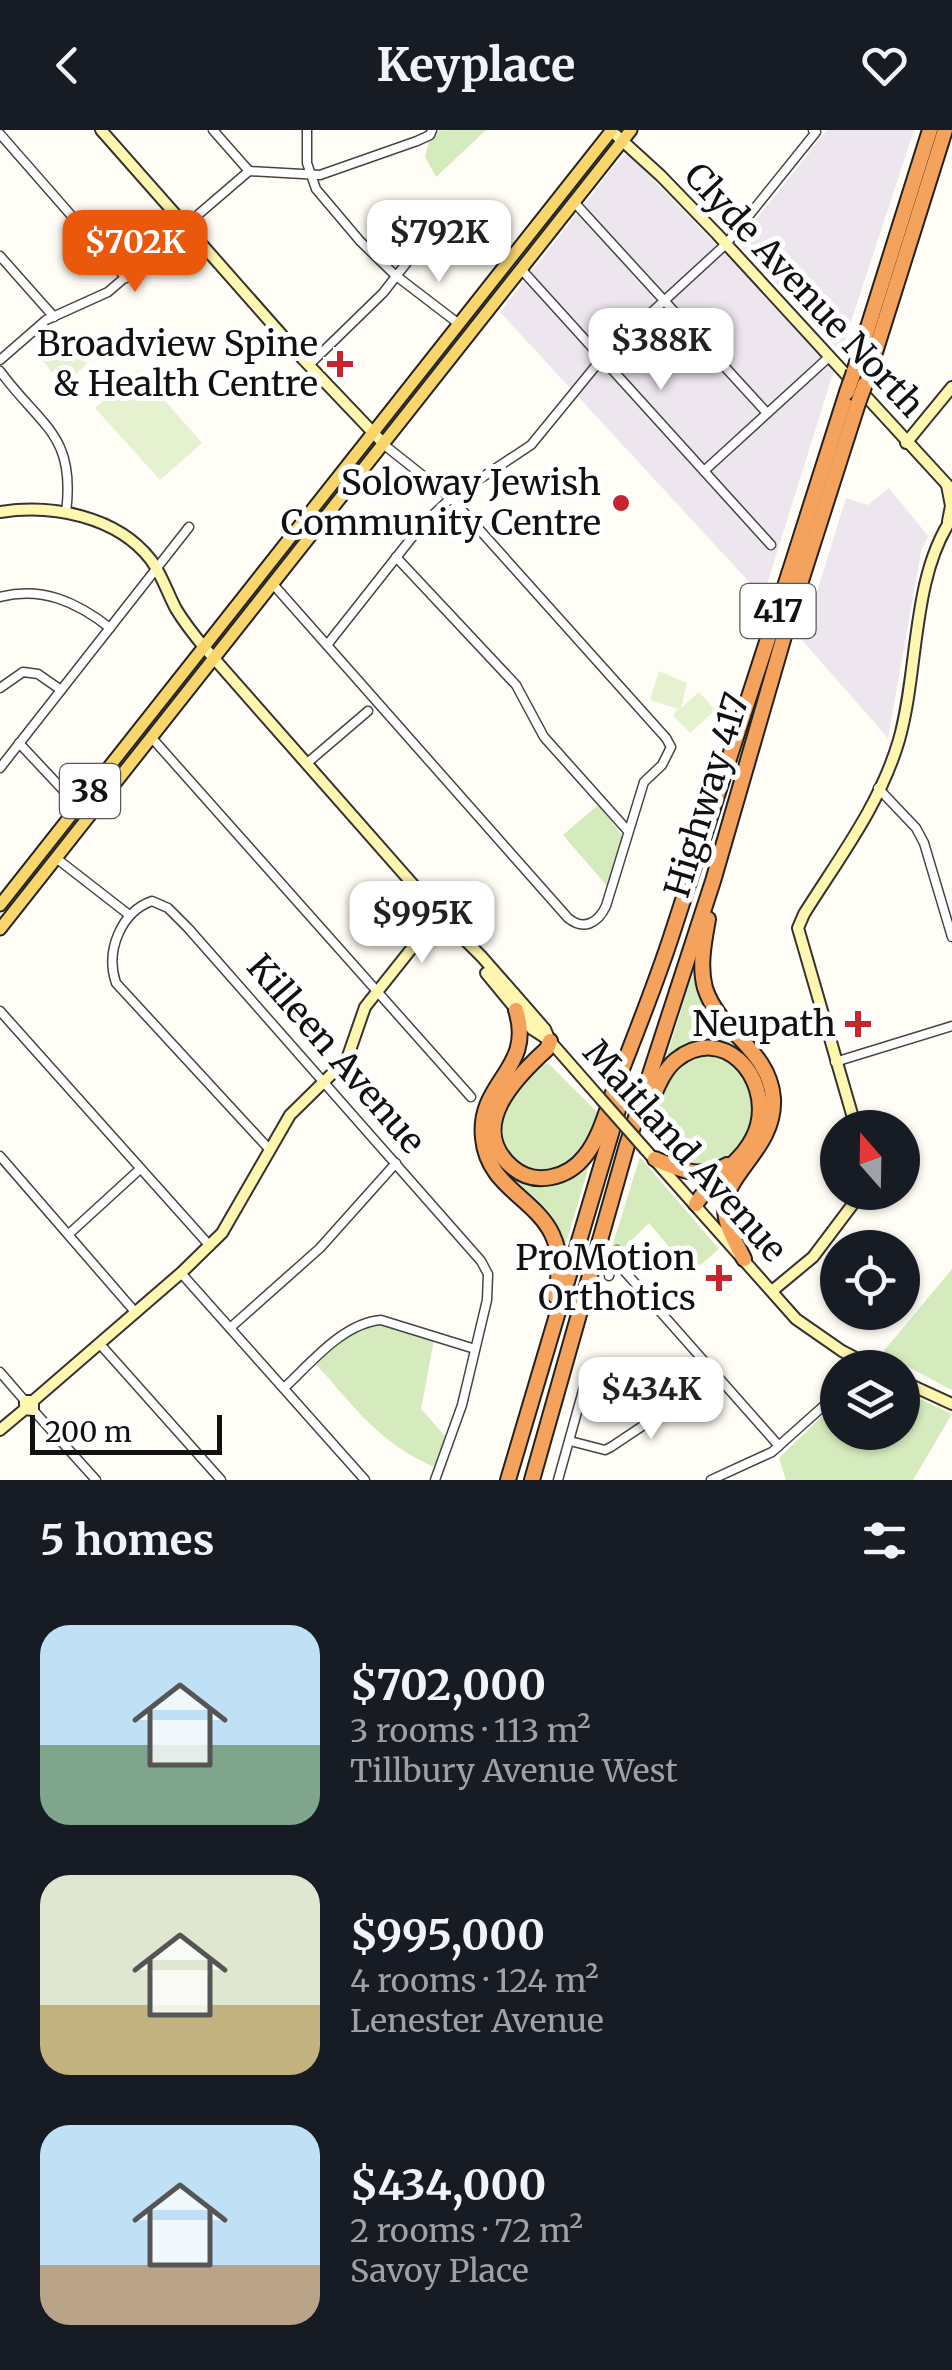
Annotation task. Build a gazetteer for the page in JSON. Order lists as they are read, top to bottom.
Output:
{
  "streets": {
    "highway": ["417", "Highway 417"],
    "main road": ["38"],
    "street": ["Clyde Avenue North", "Killeen Avenue", "Maitland Avenue"]
  },
  "crossings": [
    ["Clyde Avenue North", "38"],
    ["417", "Highway 417"],
    ["38", "Maitland Avenue"]
  ],
  "places": {
    "health": ["Broadview Spine & Health Centre", "Neupath", "ProMotion Orthotics"],
    "other": ["Soloway Jewish Community Centre"]
  },
  "scale_bar": "200 m",
  "north": "top",
  "page": {
    "header": "Keyplace",
    "price": [
      "$792K",
      "$702K",
      "$388K",
      "$995K",
      "$434K"
    ],
    "scale": "200 m",
    "heading": "5 homes",
    "list": [
      {
        "name": "$702,000",
        "note": "3 rooms · 113 m² · Tillbury Avenue West"
      },
      {
        "name": "$995,000",
        "note": "4 rooms · 124 m² · Lenester Avenue"
      },
      {
        "name": "$434,000",
        "note": "2 rooms · 72 m² · Savoy Place"
      }
    ]
  }
}
